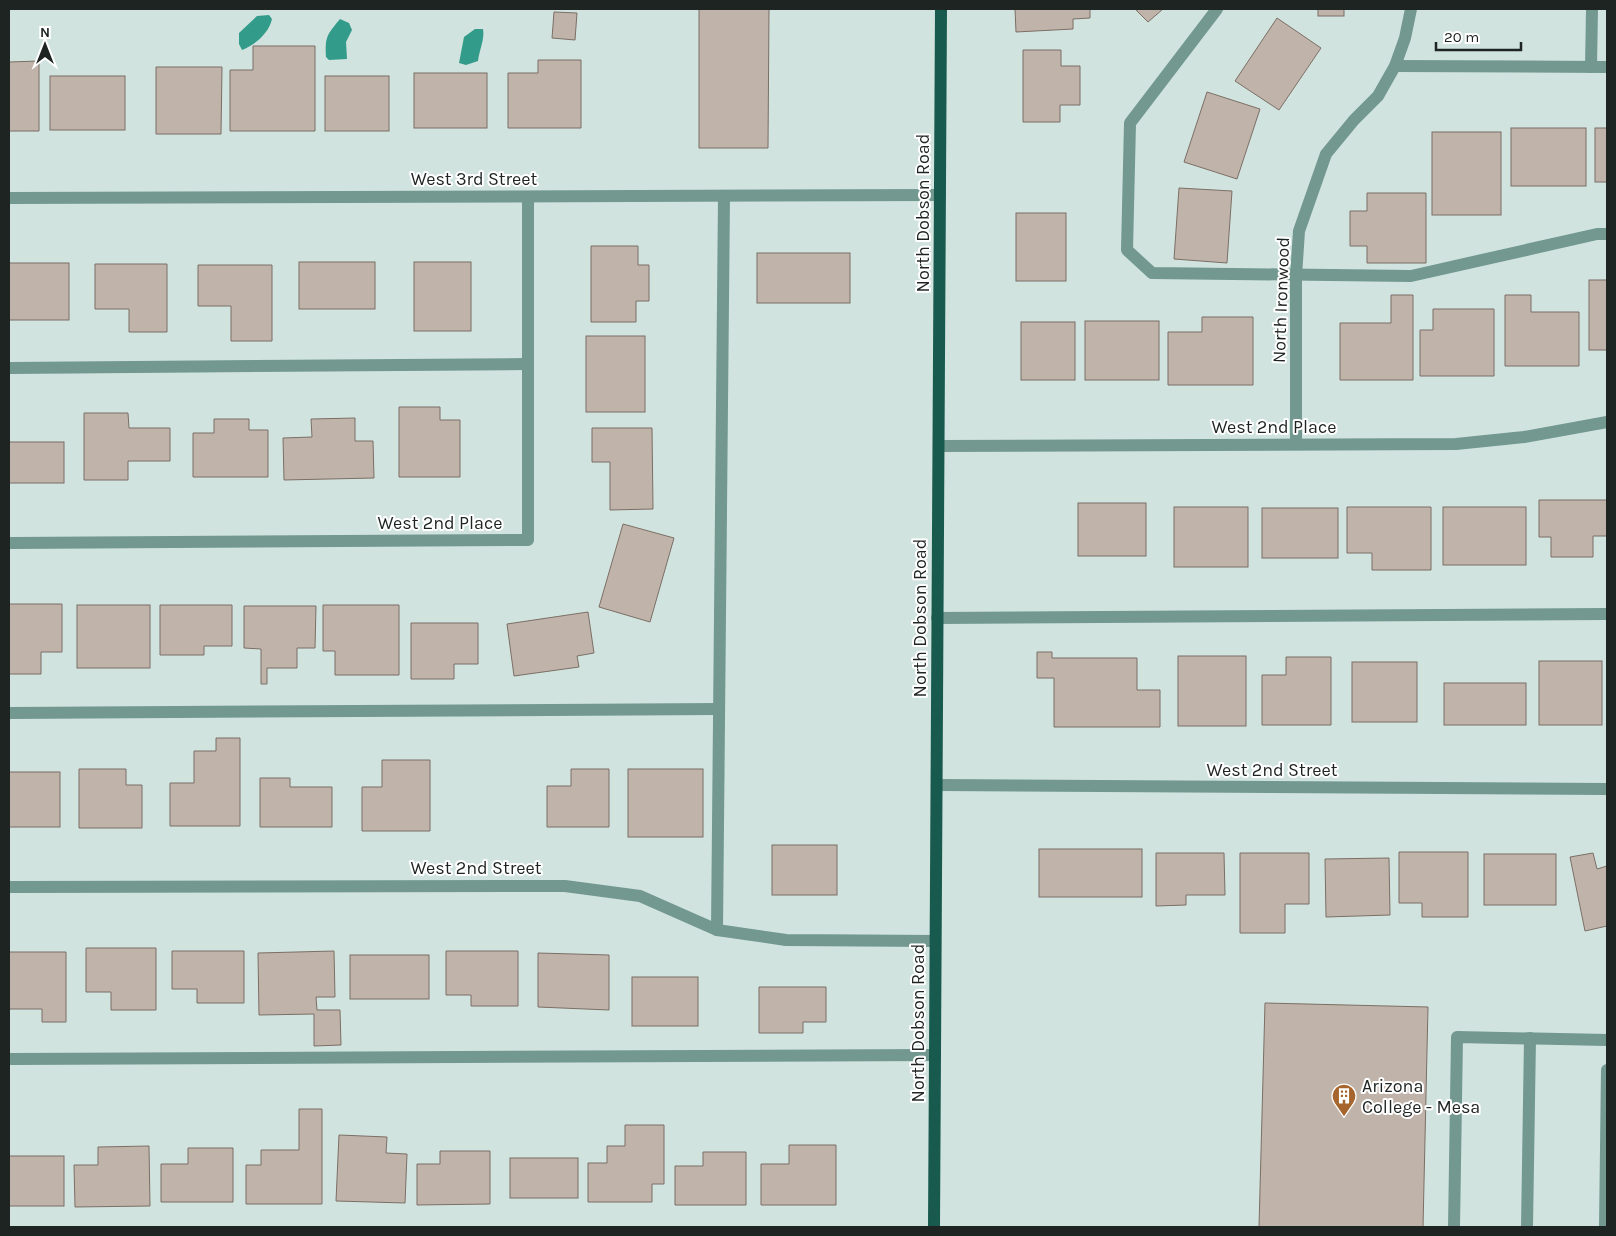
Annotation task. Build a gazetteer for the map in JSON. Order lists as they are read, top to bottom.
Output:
{
  "streets": {
    "main road": ["North Dobson Road"],
    "street": [
      "West 3rd Street",
      "North Ironwood",
      "West 2nd Place",
      "West 2nd Street"
    ]
  },
  "crossings": [
    ["West 3rd Street", "North Dobson Road"],
    ["West 3rd Street", "West 2nd Place"],
    ["North Dobson Road", "West 2nd Place"],
    ["North Dobson Road", "West 2nd Street"],
    ["North Ironwood", "West 2nd Place"]
  ],
  "places": {
    "building": ["Arizona College - Mesa"]
  },
  "scale_bar": "20 m",
  "north": "top"
}
